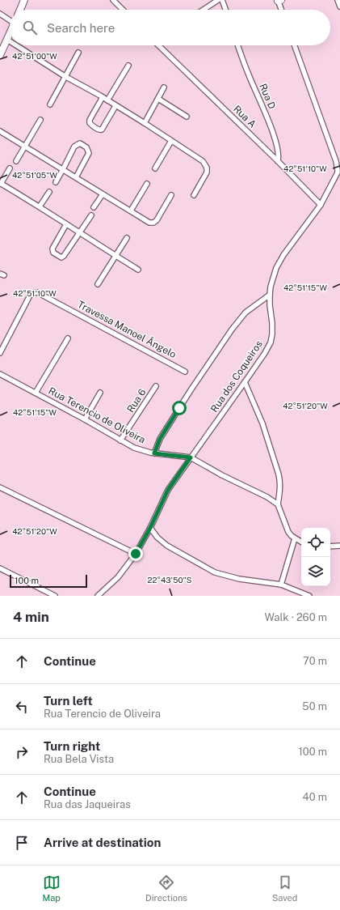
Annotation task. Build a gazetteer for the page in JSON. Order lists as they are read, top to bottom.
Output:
{
  "streets": {
    "street": [
      "Rua D",
      "Rua A",
      "Travessa Manoel Ângelo",
      "Rua dos Coqueiros",
      "Rua 6",
      "Rua Terencio de Oliveira"
    ]
  },
  "crossings": [
    ["Rua D", "Rua A"],
    ["Rua A", "Rua dos Coqueiros"],
    ["Rua dos Coqueiros", "Rua Terencio de Oliveira"],
    ["Rua 6", "Rua Terencio de Oliveira"]
  ],
  "scale_bar": "100 m",
  "page": {
    "search": "Search here",
    "scale": "100 m",
    "heading": ["4 min", "Walk · 260 m"],
    "list": [
      ["Continue", "70 m"],
      ["Turn left", "Rua Terencio de Oliveira", "50 m"],
      ["Turn right", "Rua Bela Vista", "100 m"],
      ["Continue", "Rua das Jaqueiras", "40 m"],
      "Arrive at destination"
    ],
    "nav": ["Map", "Directions", "Saved"]
  },
  "coordinates": [
    "42°51'00\"W",
    "42°51'10\"W",
    "42°51'05\"W",
    "42°51'15\"W",
    "42°51'20\"W",
    "22°43'50\"S"
  ]
}
